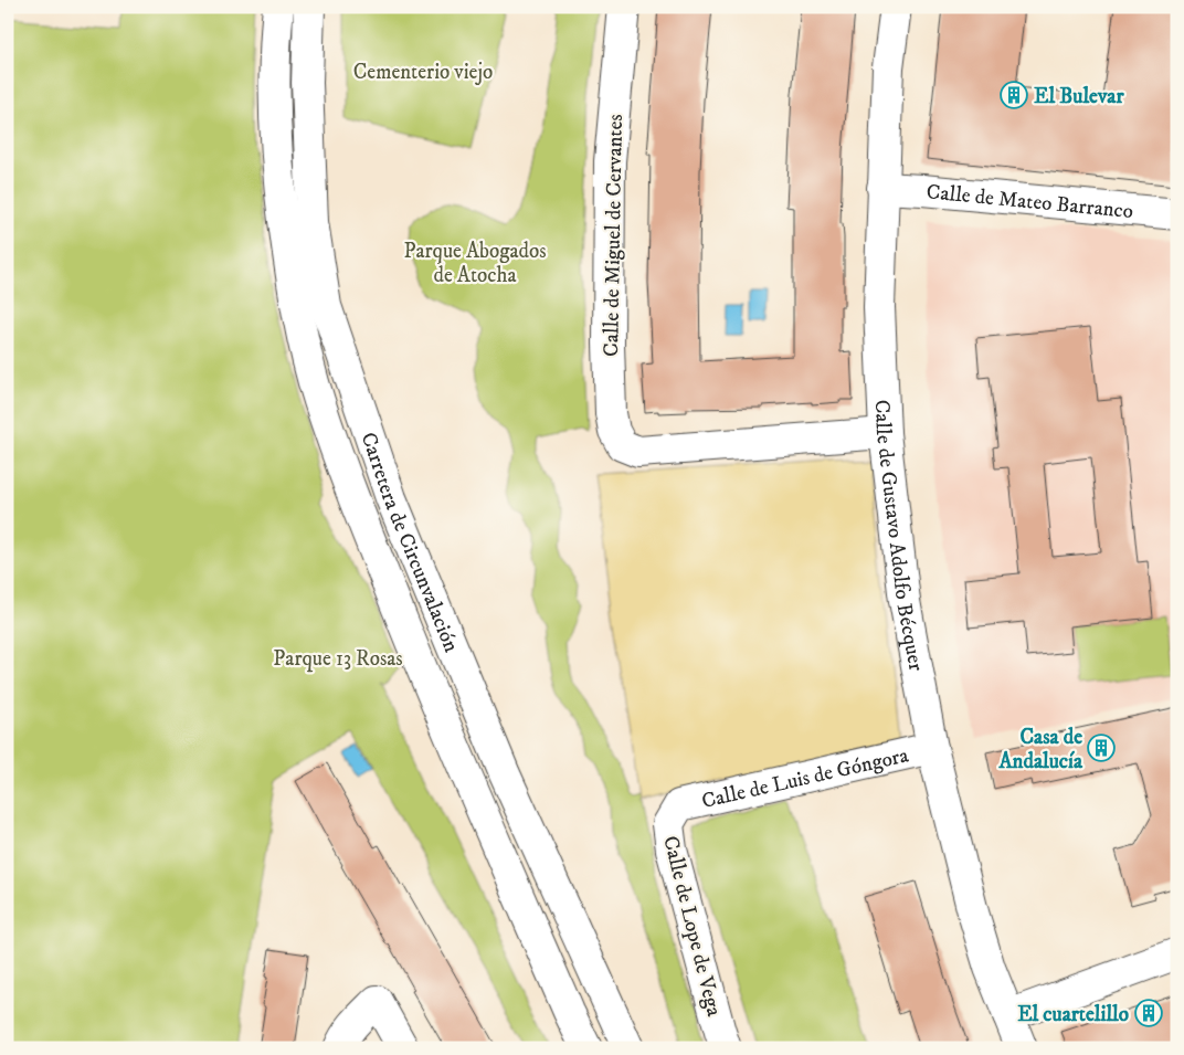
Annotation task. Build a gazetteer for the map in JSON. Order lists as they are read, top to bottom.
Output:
{
  "streets": {
    "street": [
      "Calle de Mateo Barranco",
      "Calle de Miguel de Cervantes",
      "Calle de Gustavo Adolfo Bécquer",
      "Carretera de Circunvalación",
      "Calle de Luis de Góngora",
      "Calle de Lope de Vega"
    ]
  },
  "crossings": [
    ["Calle de Mateo Barranco", "Calle de Gustavo Adolfo Bécquer"],
    ["Calle de Miguel de Cervantes", "Calle de Gustavo Adolfo Bécquer"],
    ["Calle de Gustavo Adolfo Bécquer", "Calle de Luis de Góngora"],
    ["Calle de Luis de Góngora", "Calle de Lope de Vega"]
  ],
  "parks": ["Cementerio viejo", "Parque Abogados de Atocha", "Parque 13 Rosas"],
  "places": {
    "building": ["El Bulevar", "Casa de Andalucía", "El cuartelillo"]
  }
}
